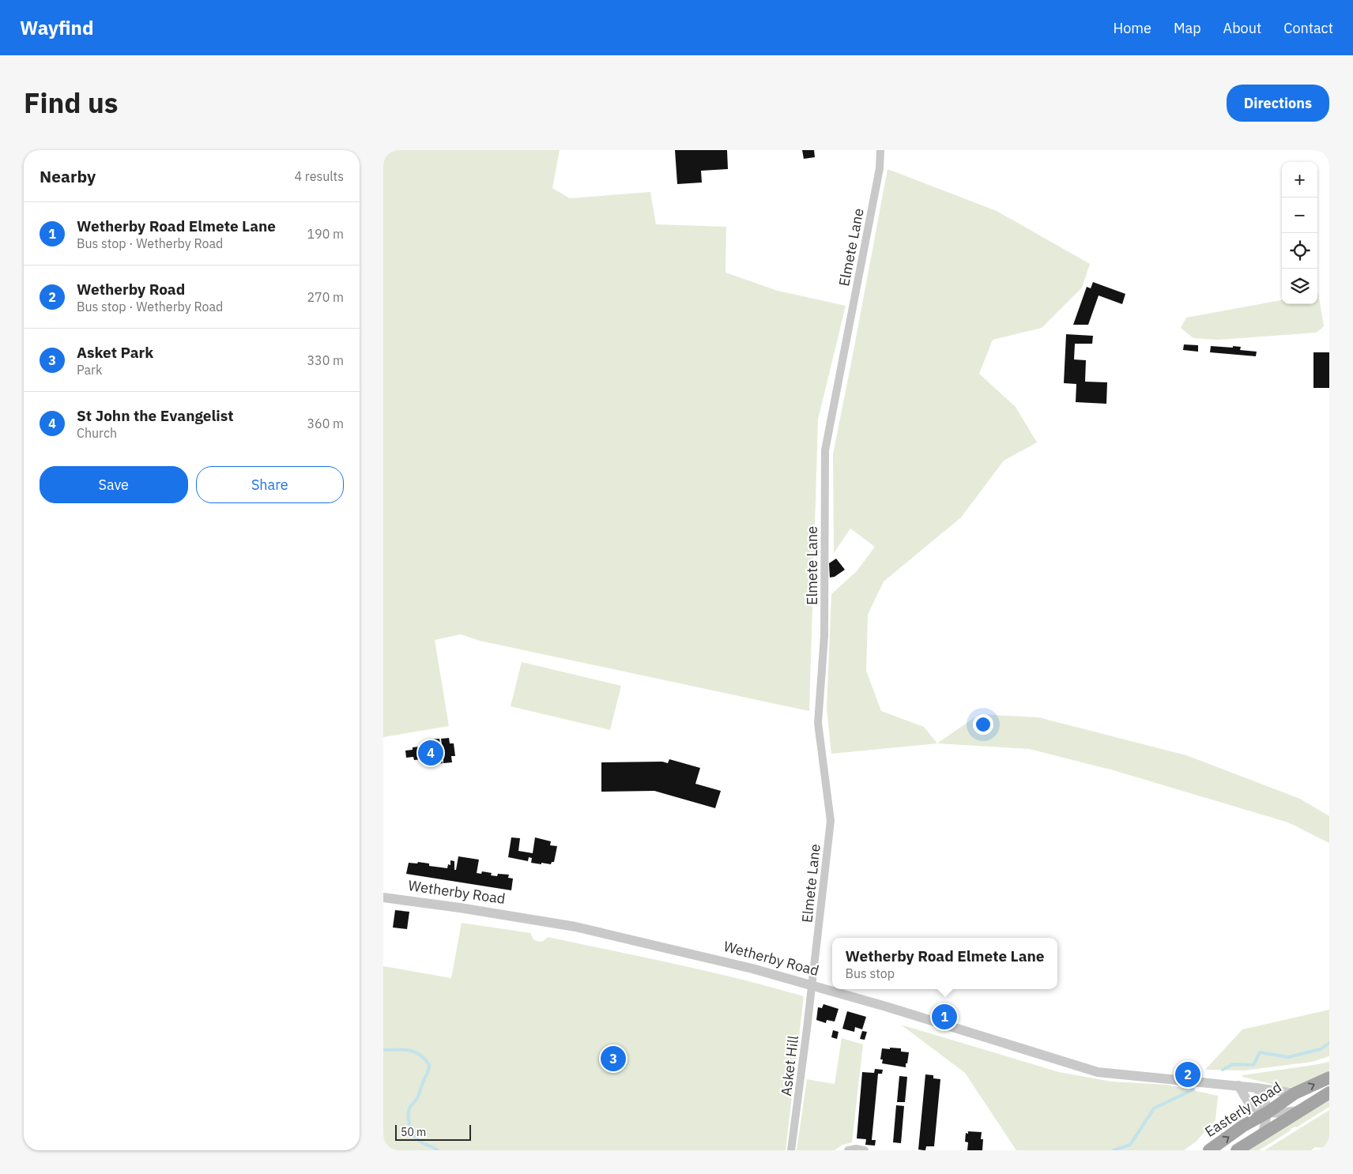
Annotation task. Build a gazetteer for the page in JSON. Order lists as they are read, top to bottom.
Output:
{
  "streets": {
    "main road": ["Easterly Road"],
    "street": ["Elmete Lane", "Wetherby Road", "Asket Hill"]
  },
  "crossings": [
    ["Elmete Lane", "Wetherby Road"],
    ["Elmete Lane", "Asket Hill"],
    ["Wetherby Road", "Asket Hill"],
    ["Wetherby Road", "Easterly Road"]
  ],
  "scale_bar": "50 m",
  "page": {
    "header": "Wayfind",
    "nav": [
      "Home",
      "Map",
      "About",
      "Contact"
    ],
    "title": "Find us",
    "buttons": [
      "Directions",
      ["Save", "Share"]
    ],
    "heading": ["Nearby", "4 results"],
    "map_buttons": ["+", "−"],
    "list": [
      {
        "mark": "1",
        "name": "Wetherby Road Elmete Lane",
        "note": "Bus stop · Wetherby Road",
        "value": "190 m"
      },
      {
        "mark": "2",
        "name": "Wetherby Road",
        "note": "Bus stop · Wetherby Road",
        "value": "270 m"
      },
      {
        "mark": "3",
        "name": "Asket Park",
        "note": "Park",
        "value": "330 m"
      },
      {
        "mark": "4",
        "name": "St John the Evangelist",
        "note": "Church",
        "value": "360 m"
      }
    ],
    "pins": [
      "4",
      "1",
      "3",
      "2"
    ],
    "popup": ["Wetherby Road Elmete Lane", "Bus stop"],
    "scale": "50 m"
  }
}
